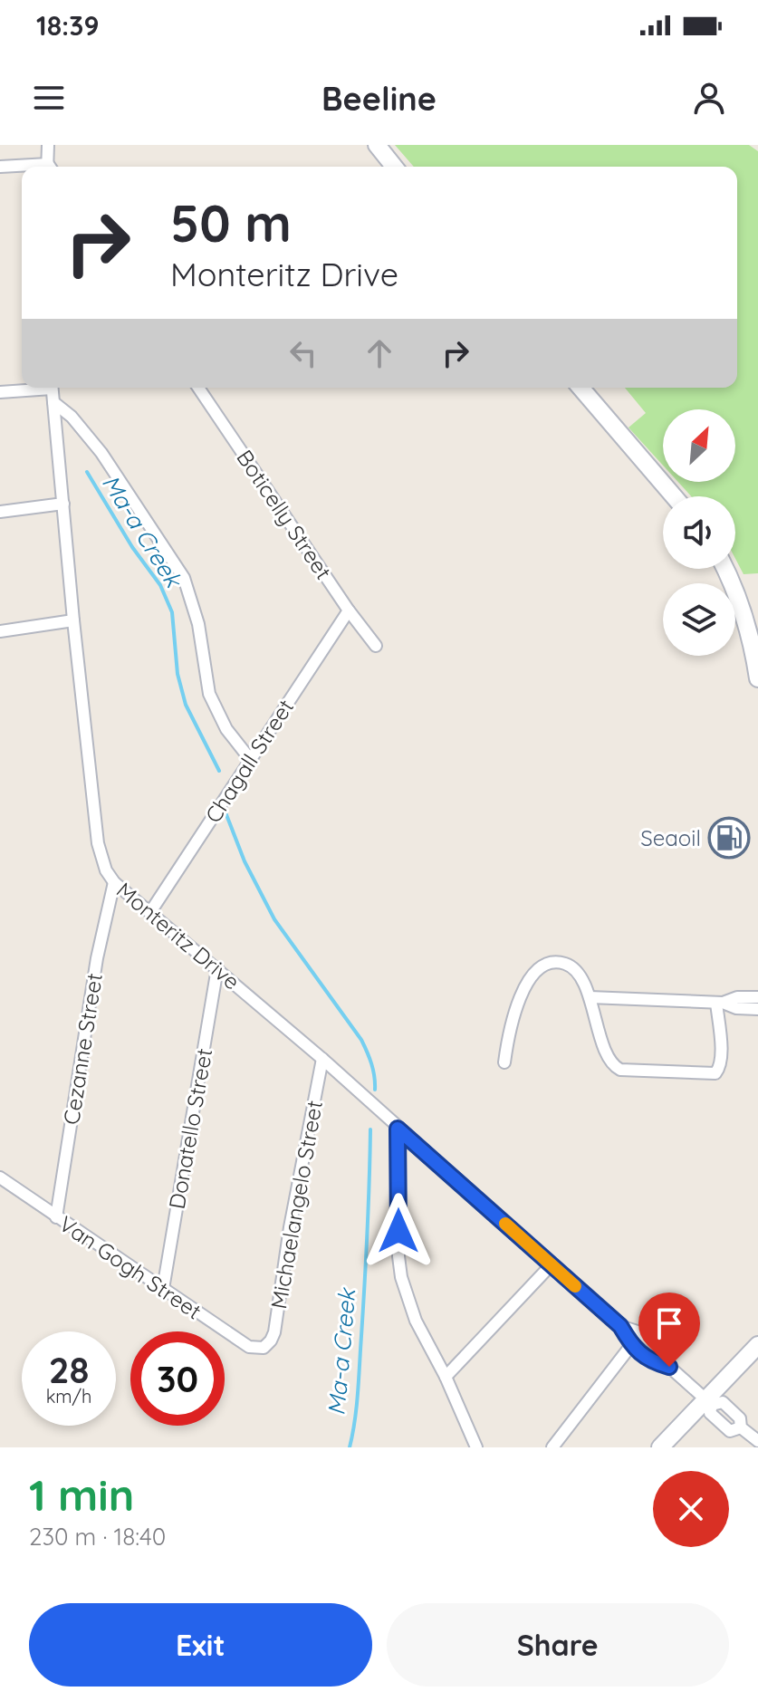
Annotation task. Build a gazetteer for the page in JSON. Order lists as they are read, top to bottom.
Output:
{
  "streets": {
    "street": [
      "Boticelly Street",
      "Chagall Street",
      "Monteritz Drive",
      "Cezanne Street",
      "Donatello Street",
      "Michaelangelo Street",
      "Van Gogh Street"
    ]
  },
  "crossings": [
    ["Boticelly Street", "Chagall Street"],
    ["Chagall Street", "Monteritz Drive"],
    ["Monteritz Drive", "Cezanne Street"],
    ["Monteritz Drive", "Donatello Street"],
    ["Monteritz Drive", "Michaelangelo Street"],
    ["Cezanne Street", "Van Gogh Street"],
    ["Donatello Street", "Van Gogh Street"],
    ["Michaelangelo Street", "Van Gogh Street"]
  ],
  "water": ["Ma-a Creek"],
  "places": {
    "fuel station": ["Seaoil"]
  },
  "north": "top right",
  "page": {
    "status": "18:39",
    "header": "Beeline",
    "turn": ["50 m", "Monteritz Drive"],
    "speed": "28 km/h",
    "limit": "30",
    "heading": ["1 min", "230 m · 18:40"],
    "buttons": ["Exit", "Share"]
  }
}
